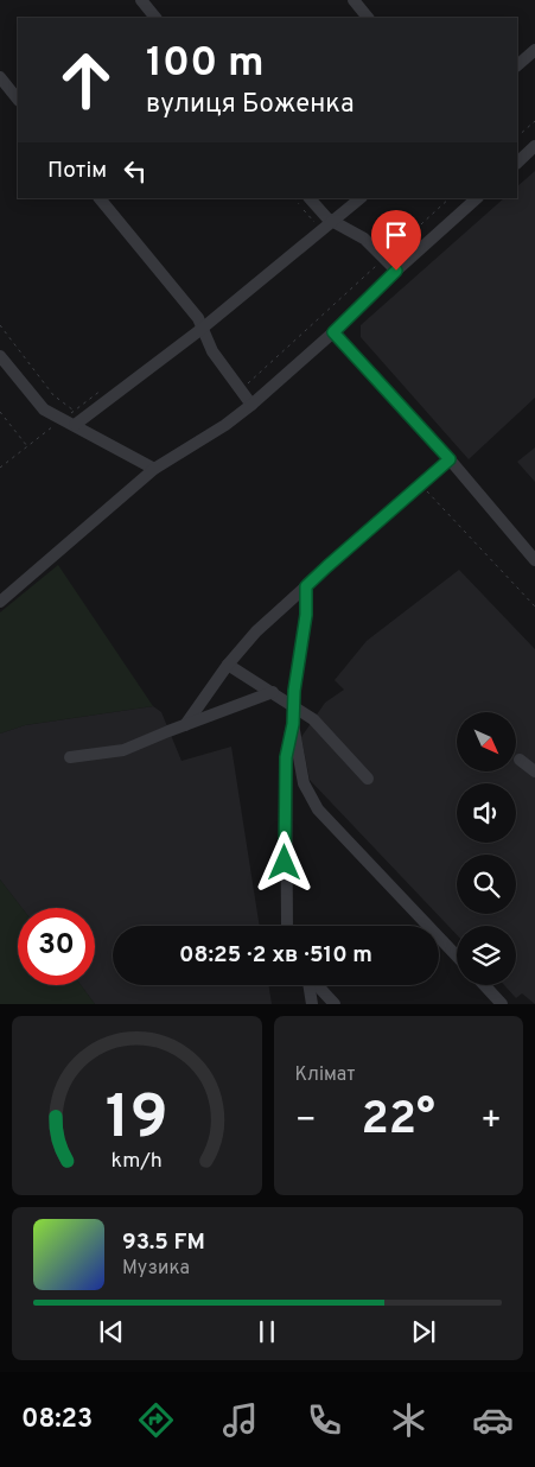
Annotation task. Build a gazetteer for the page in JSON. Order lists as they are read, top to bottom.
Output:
{
  "north": "bottom right",
  "page": {
    "turn": ["100 m", "вулиця Боженка"],
    "then": "Потім",
    "limit": "30",
    "trip": "08:25 · 2 хв · 510 m",
    "tile": "Клімат",
    "heat": ["−", "22°", "+"],
    "song": ["93.5 FM", "Музика"],
    "tabs": "08:23",
    "gauge": ["19", "km/h"]
  }
}
